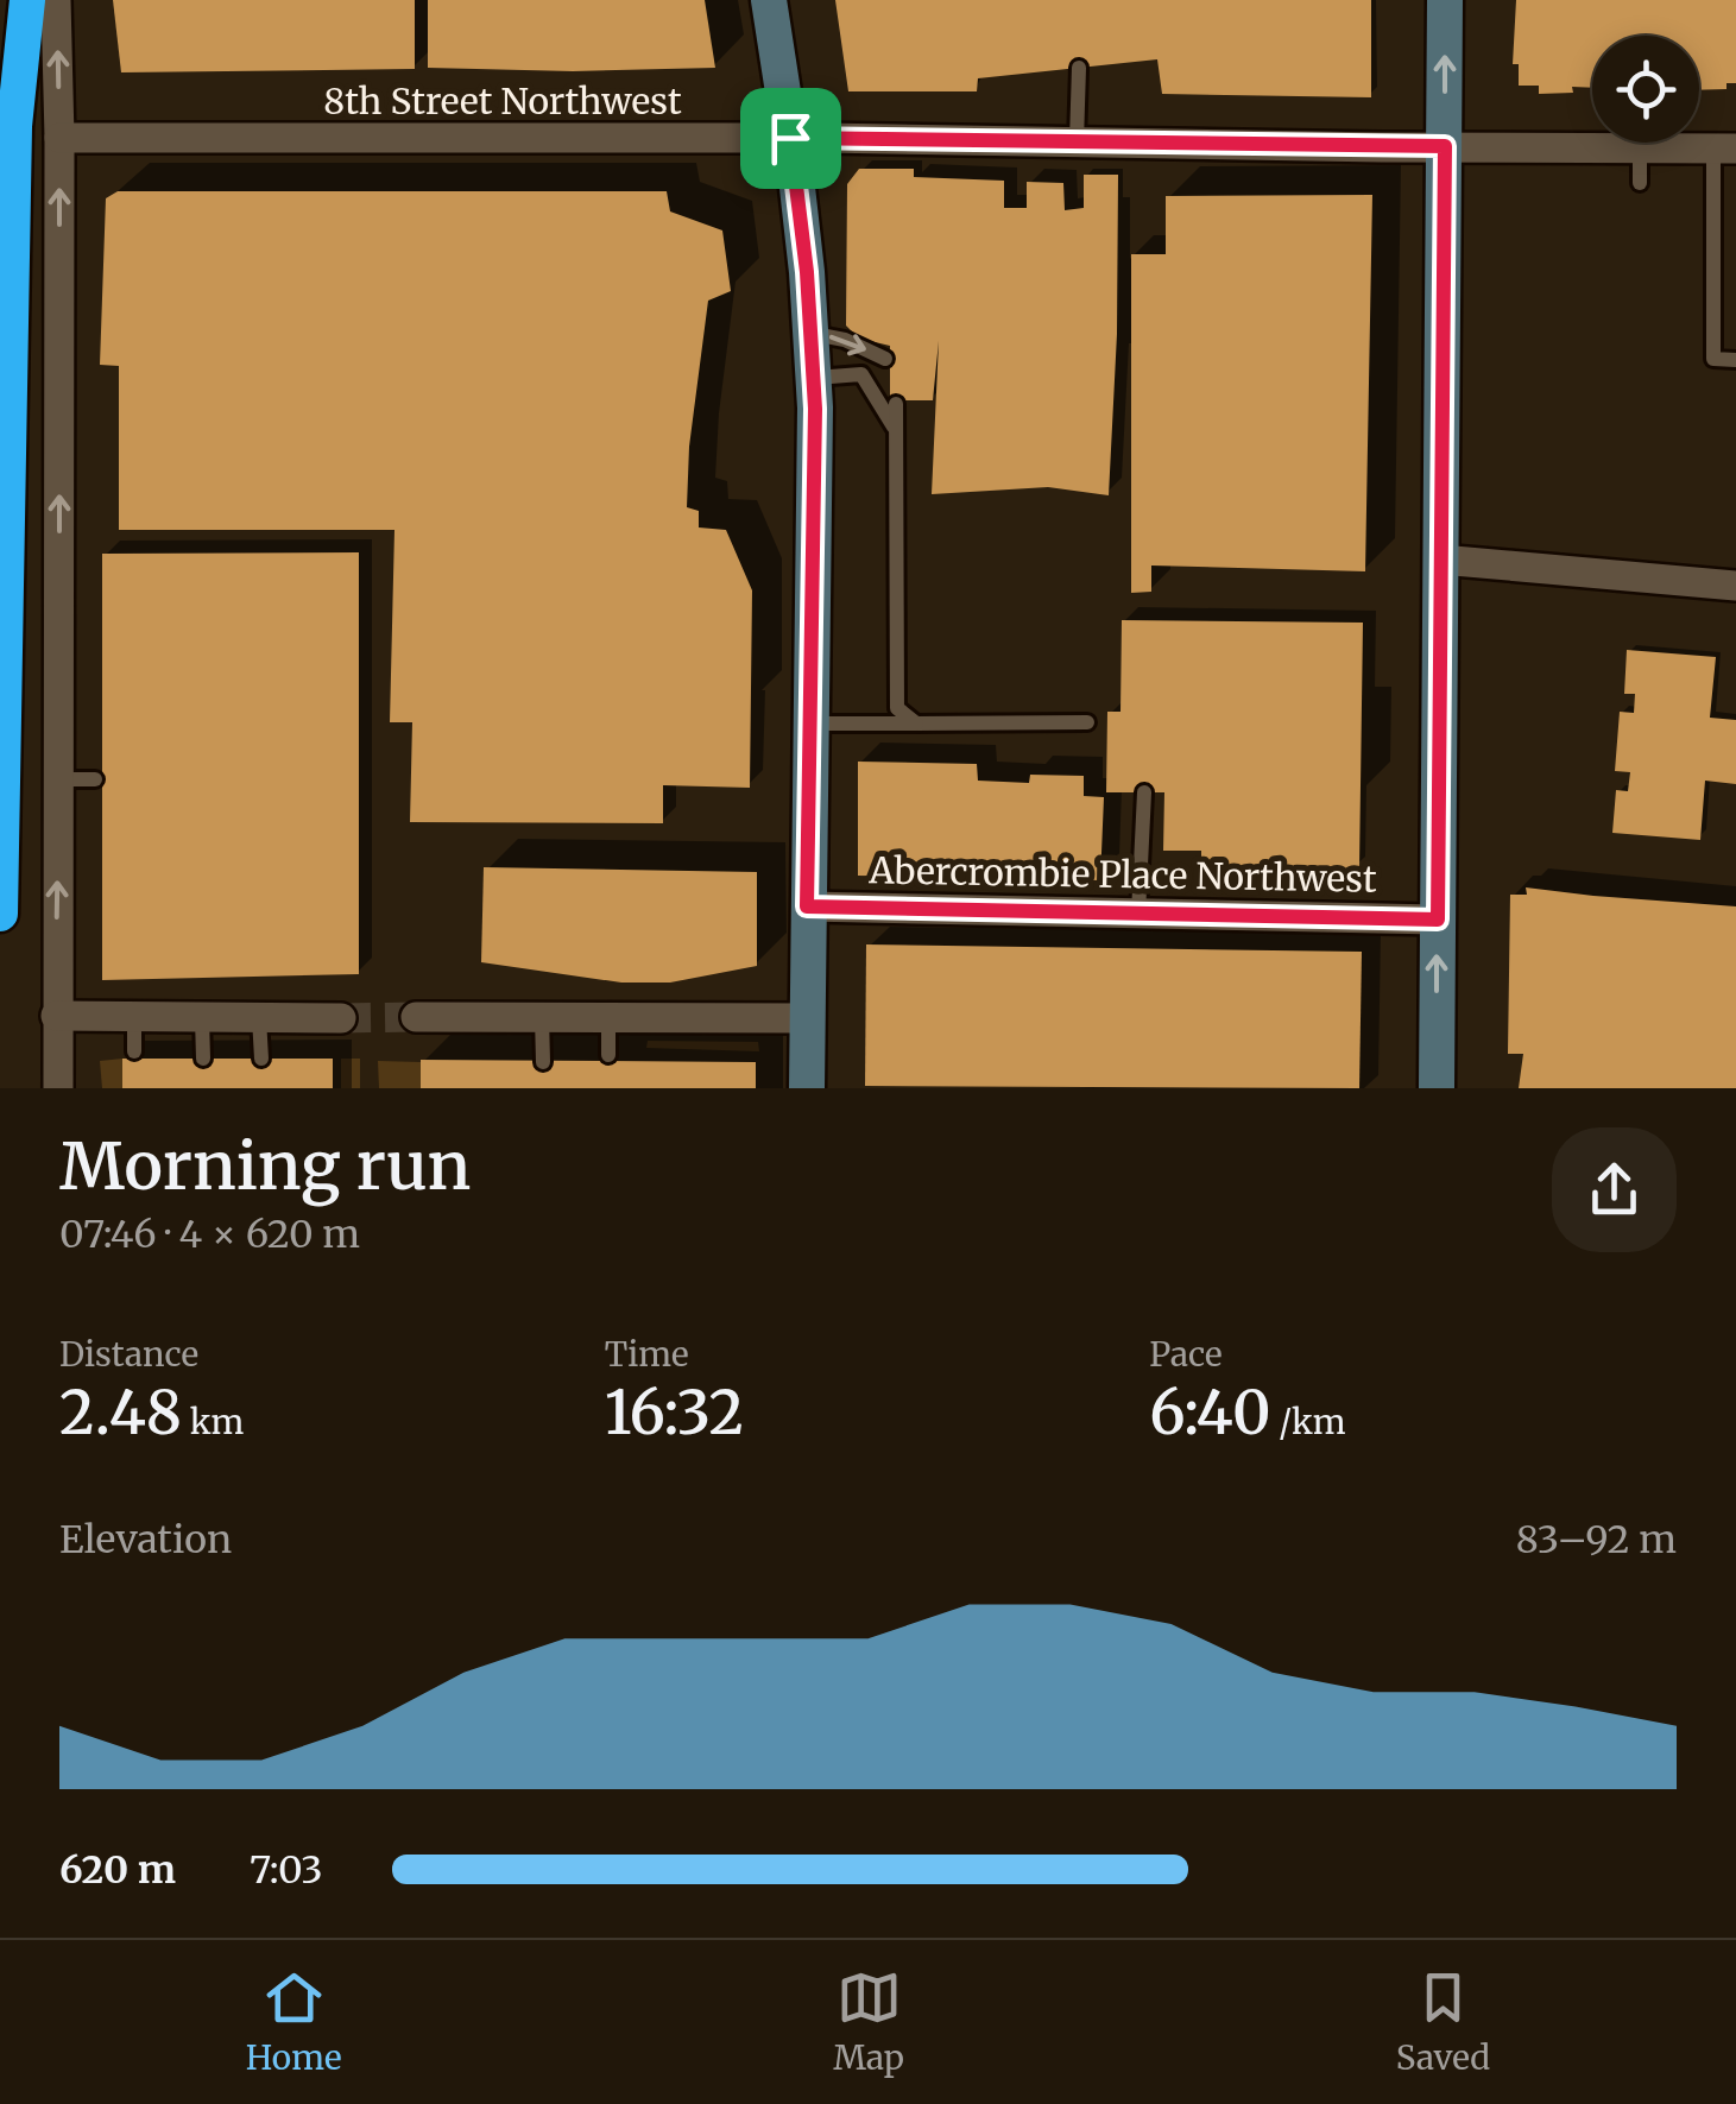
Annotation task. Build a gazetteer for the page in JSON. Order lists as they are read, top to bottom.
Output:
{
  "streets": {
    "street": ["8th Street Northwest", "Abercrombie Place Northwest"]
  },
  "page": {
    "heading": ["Morning run", "07:46 · 4 × 620 m"],
    "stats": [
      ["Distance", "2.48 km"],
      ["Time", "16:32"],
      ["Pace", "6:40 /km"]
    ],
    "chart": ["Elevation", "83–92 m"],
    "list": [
      {
        "name": "620 m",
        "note": "7:03"
      }
    ],
    "tabs": ["Home", "Map", "Saved"]
  }
}
